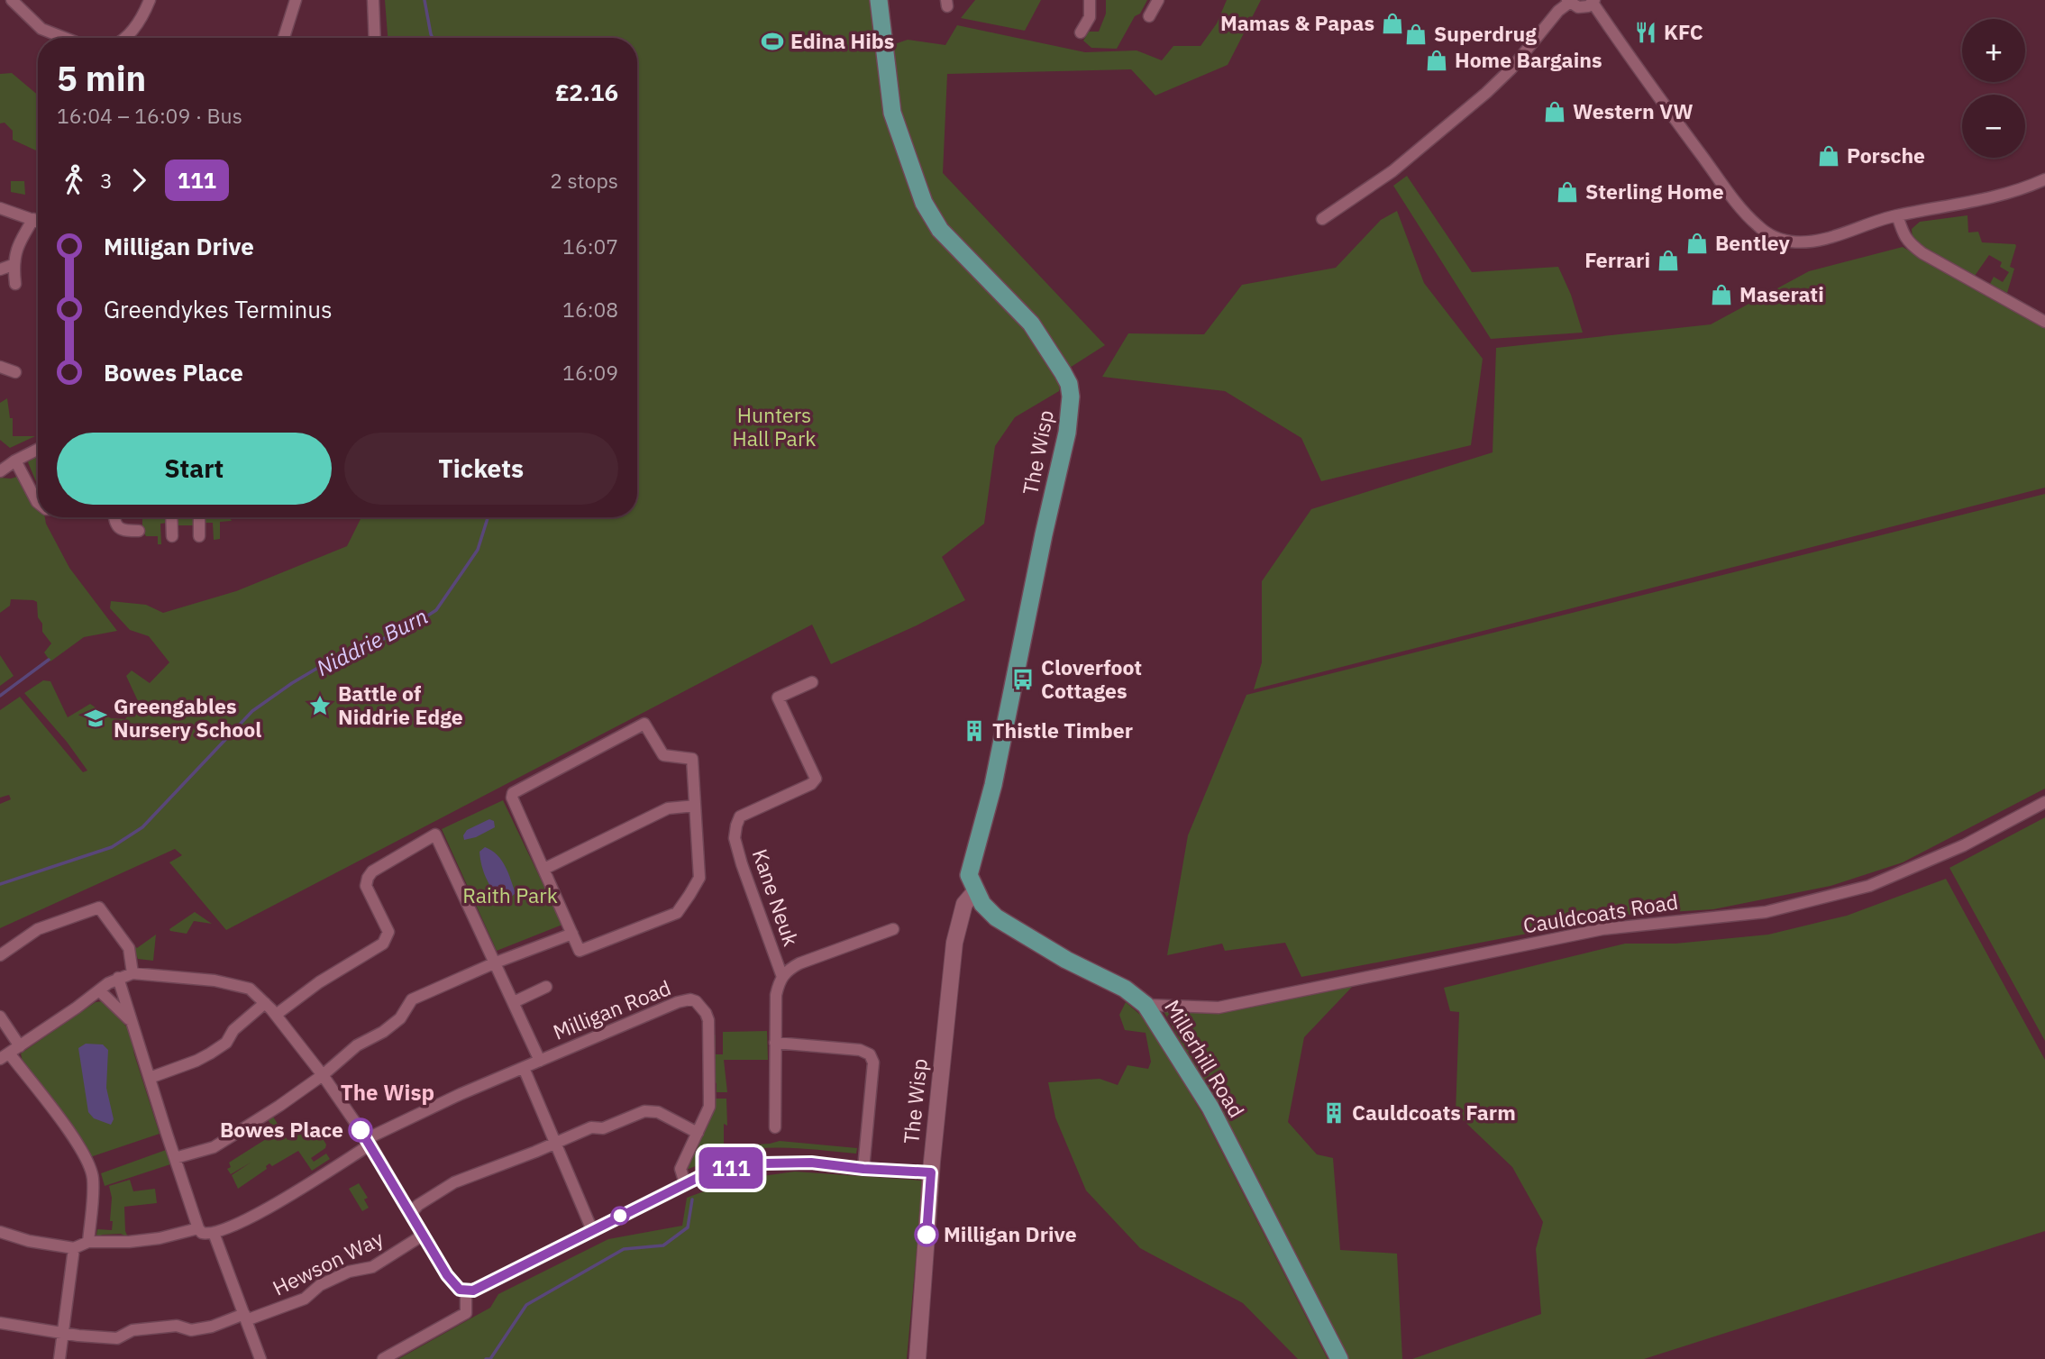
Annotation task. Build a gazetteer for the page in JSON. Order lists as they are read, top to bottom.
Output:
{
  "streets": {
    "main road": ["The Wisp", "Millerhill Road"],
    "street": [
      "Kane Neuk",
      "Cauldcoats Road",
      "Milligan Road",
      "Hewson Way"
    ]
  },
  "crossings": [
    ["The Wisp", "Millerhill Road"],
    ["Cauldcoats Road", "Millerhill Road"]
  ],
  "districts": ["The Wisp"],
  "water": ["Niddrie Burn"],
  "parks": ["Hunters Hall Park", "Raith Park"],
  "places": {
    "shop": [
      "Mamas & Papas",
      "Superdrug",
      "Home Bargains",
      "Western VW",
      "Porsche",
      "Sterling Home",
      "Bentley",
      "Ferrari",
      "Maserati"
    ],
    "restaurant": ["KFC"],
    "sports": ["Edina Hibs"],
    "bus stop": ["Cloverfoot Cottages"],
    "place": ["Battle of Niddrie Edge"],
    "school or university": ["Greengables Nursery School"],
    "building": ["Thistle Timber", "Cauldcoats Farm"],
    "other": ["Bowes Place", "Milligan Drive"]
  },
  "lines": ["bus line 111"],
  "page": {
    "on_map": "111",
    "map_buttons": ["+", "−"],
    "heading": ["5 min", "16:04 – 16:09 · Bus", "£2.16"],
    "legs": ["3", "111", "2 stops"],
    "list": [
      {
        "name": "Milligan Drive",
        "value": "16:07"
      },
      {
        "name": "Greendykes Terminus",
        "value": "16:08"
      },
      {
        "name": "Bowes Place",
        "value": "16:09"
      }
    ],
    "buttons": ["Start", "Tickets"]
  }
}
